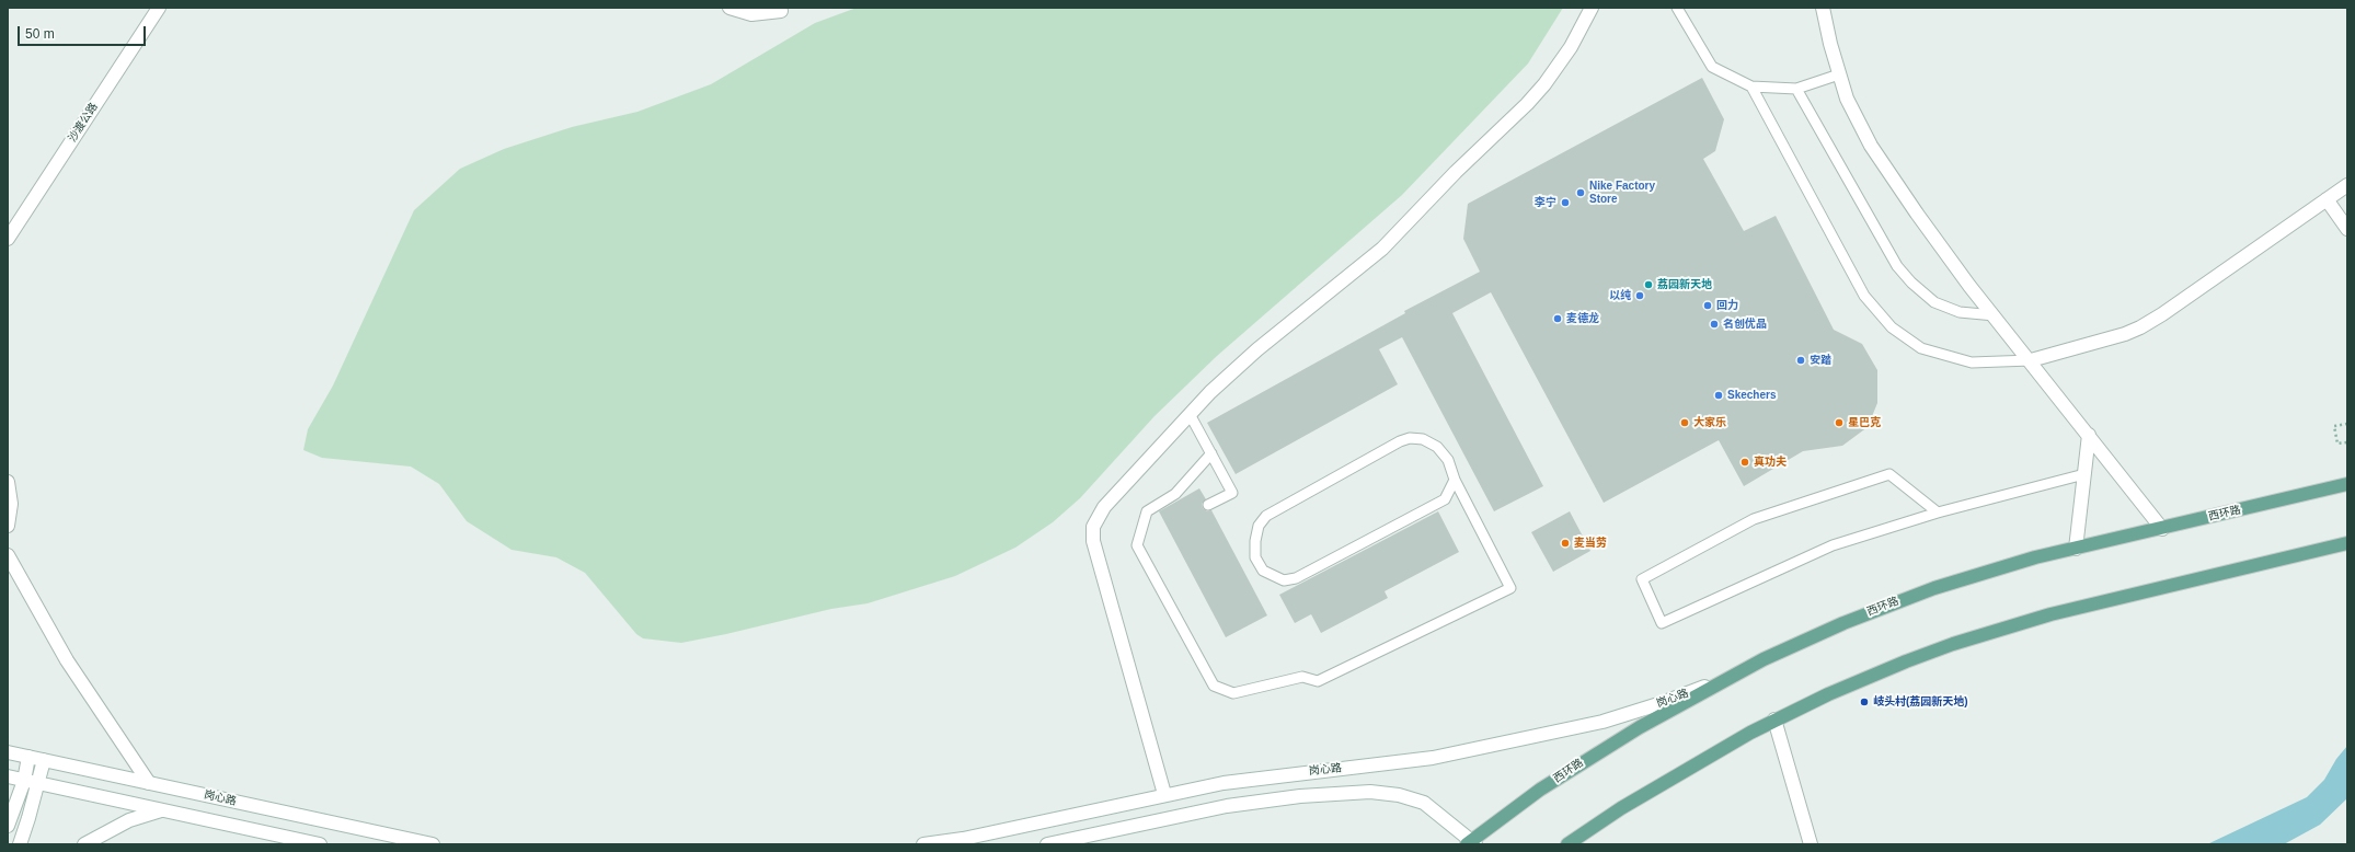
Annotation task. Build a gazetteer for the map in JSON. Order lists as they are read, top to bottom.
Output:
{
  "streets": {
    "main road": ["西环路"],
    "street": ["沙渡公路", "岗心路"]
  },
  "crossings": [
    ["西环路", "岗心路"]
  ],
  "places": [
    "Nike Factory Store",
    "李宁",
    "荔园新天地",
    "以纯",
    "回力",
    "麦德龙",
    "名创优品",
    "安踏",
    "Skechers",
    "大家乐",
    "星巴克",
    "真功夫",
    "麦当劳",
    "岐头村(荔园新天地)"
  ],
  "scale_bar": "50 m"
}
